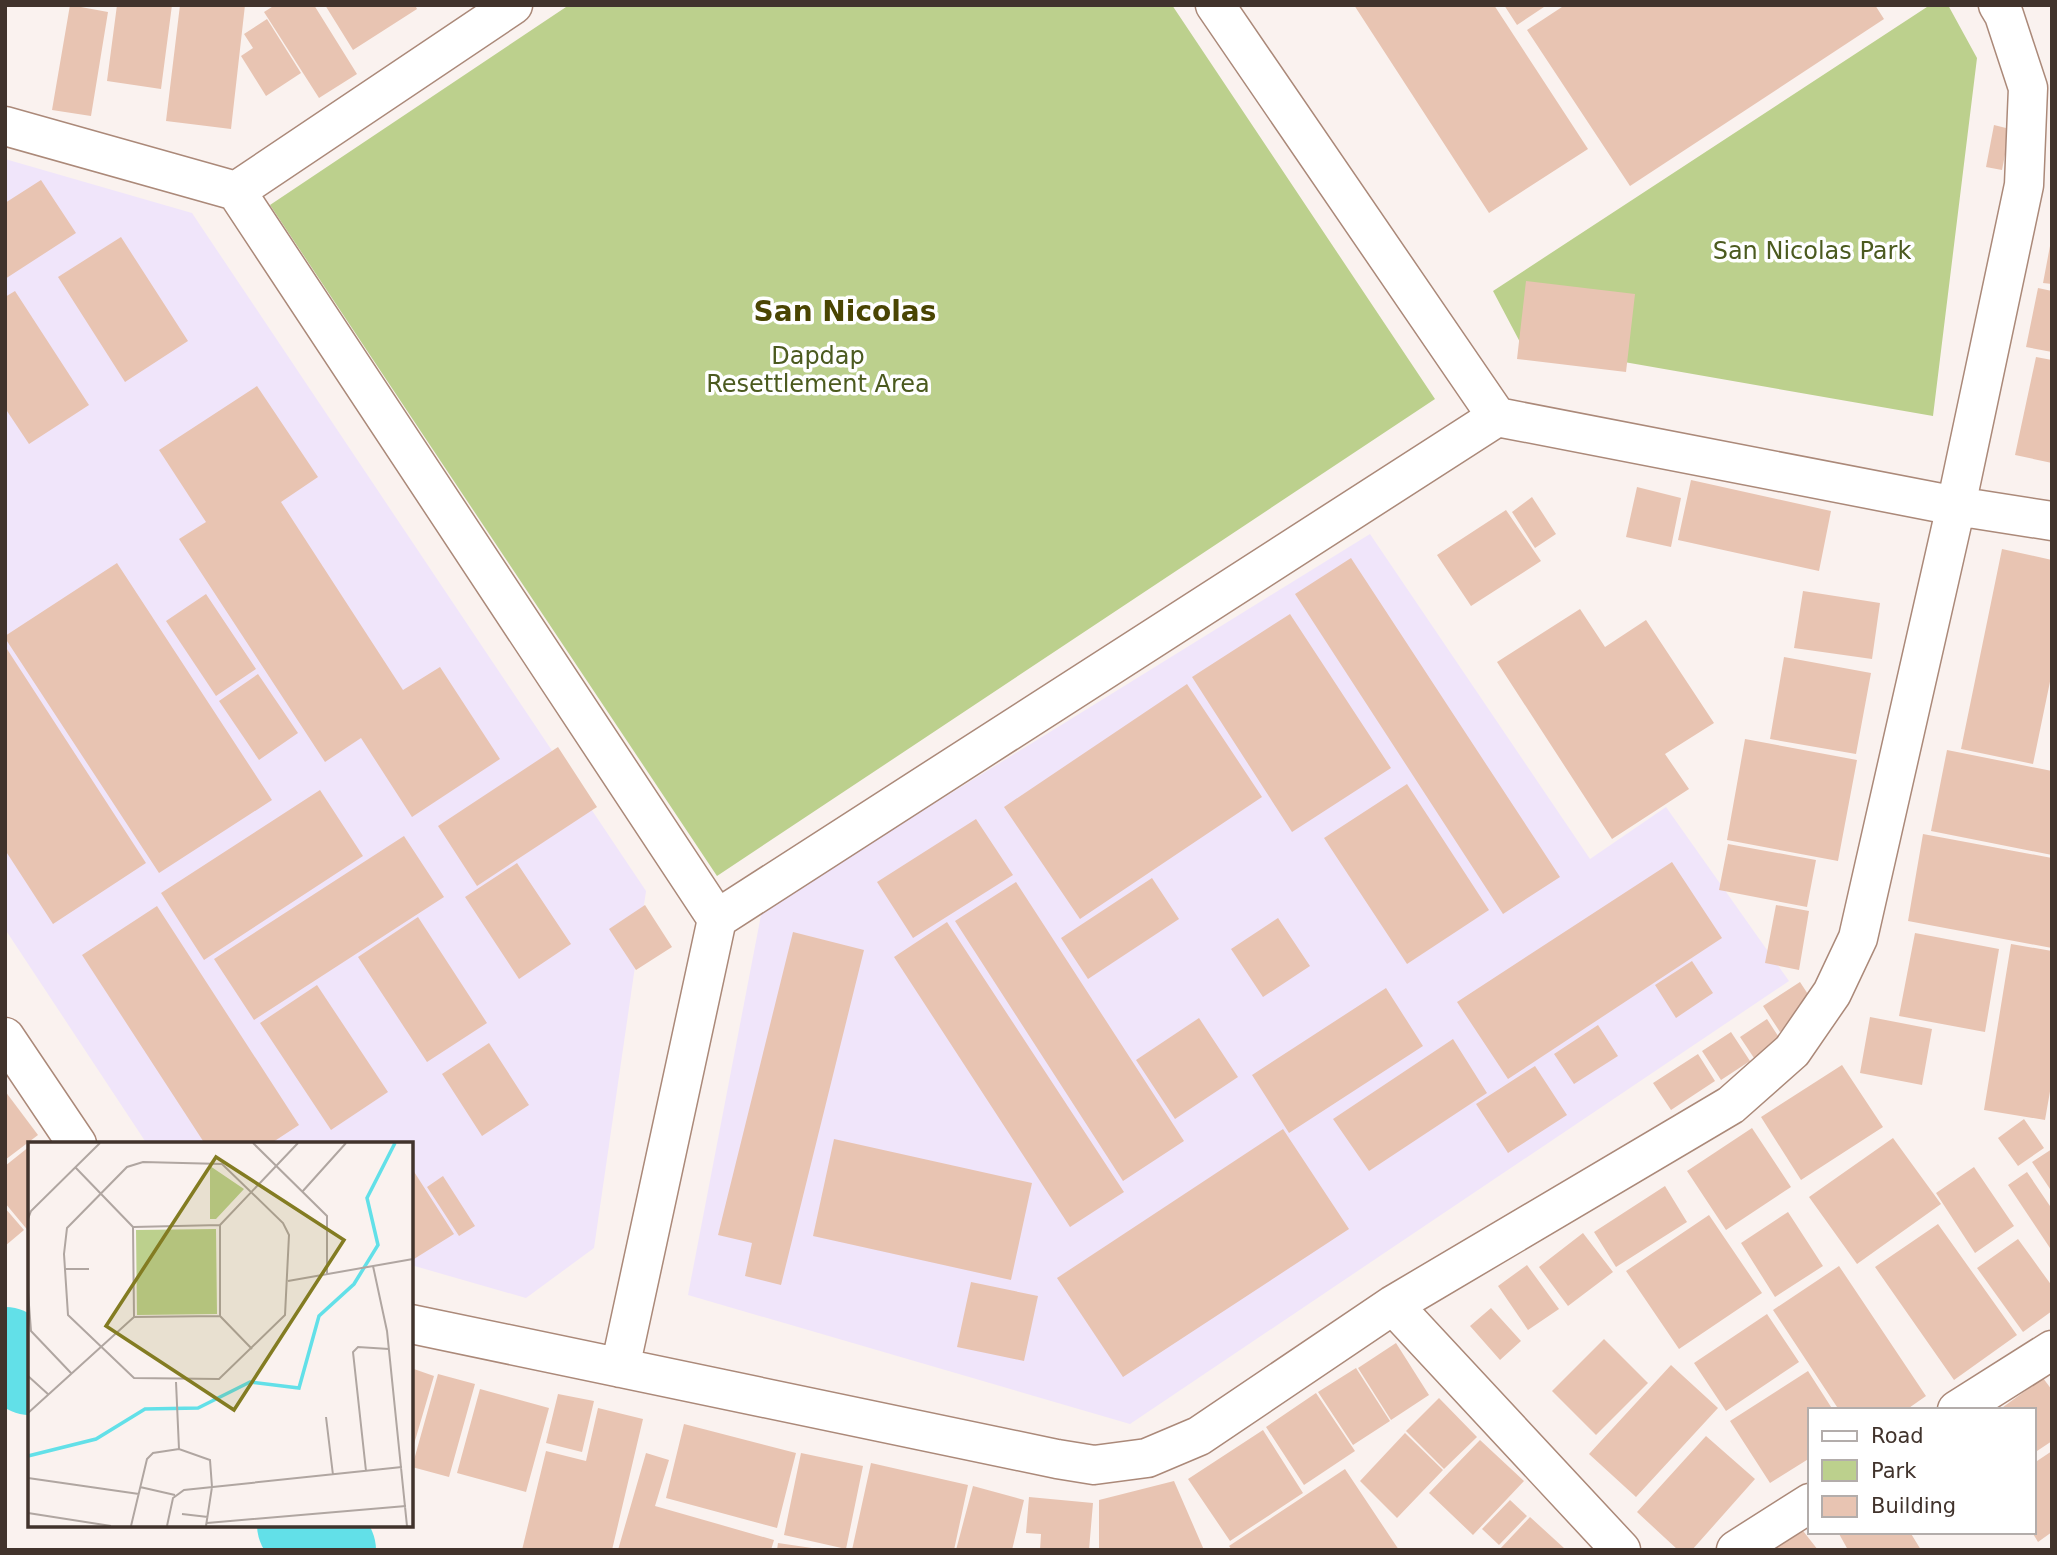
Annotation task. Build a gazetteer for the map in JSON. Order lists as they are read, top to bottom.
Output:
{
  "districts": ["San Nicolas"],
  "parks": ["San Nicolas Park", "Dapdap Resettlement Area"],
  "legend": ["Road", "Park", "Building"]
}
